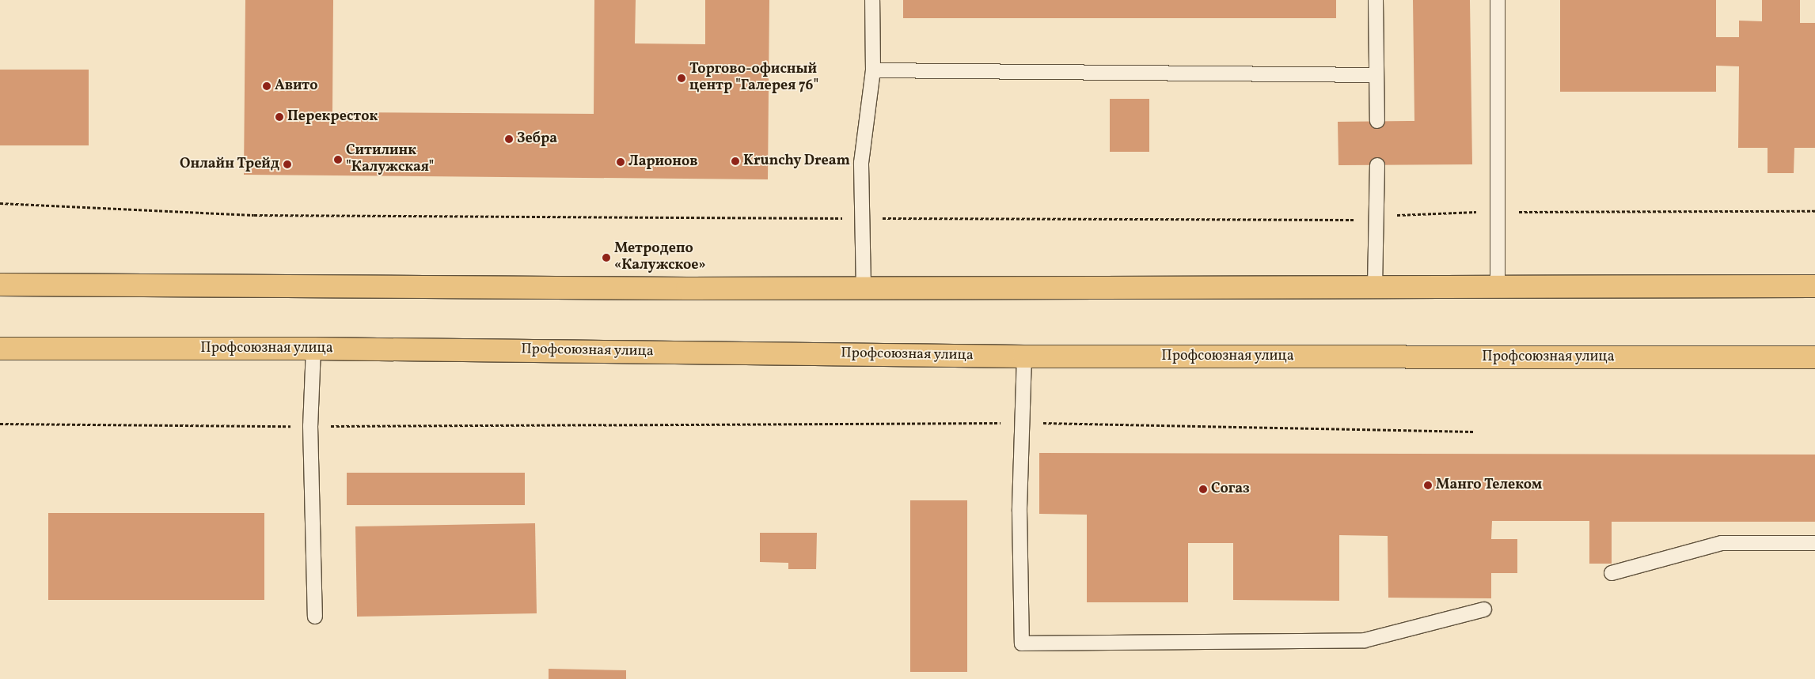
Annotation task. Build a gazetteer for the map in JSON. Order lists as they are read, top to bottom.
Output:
{
  "streets": {
    "main road": ["Профсоюзная улица"]
  },
  "places": [
    "Торгово-офисный центр \"Галерея 76\"",
    "Авито",
    "Перекресток",
    "Зебра",
    "Ситилинк \"Калужская\"",
    "Krunchy Dream",
    "Ларионов",
    "Онлайн Трейд",
    "Метродепо «Калужское»",
    "Манго Телеком",
    "Согаз"
  ]
}
